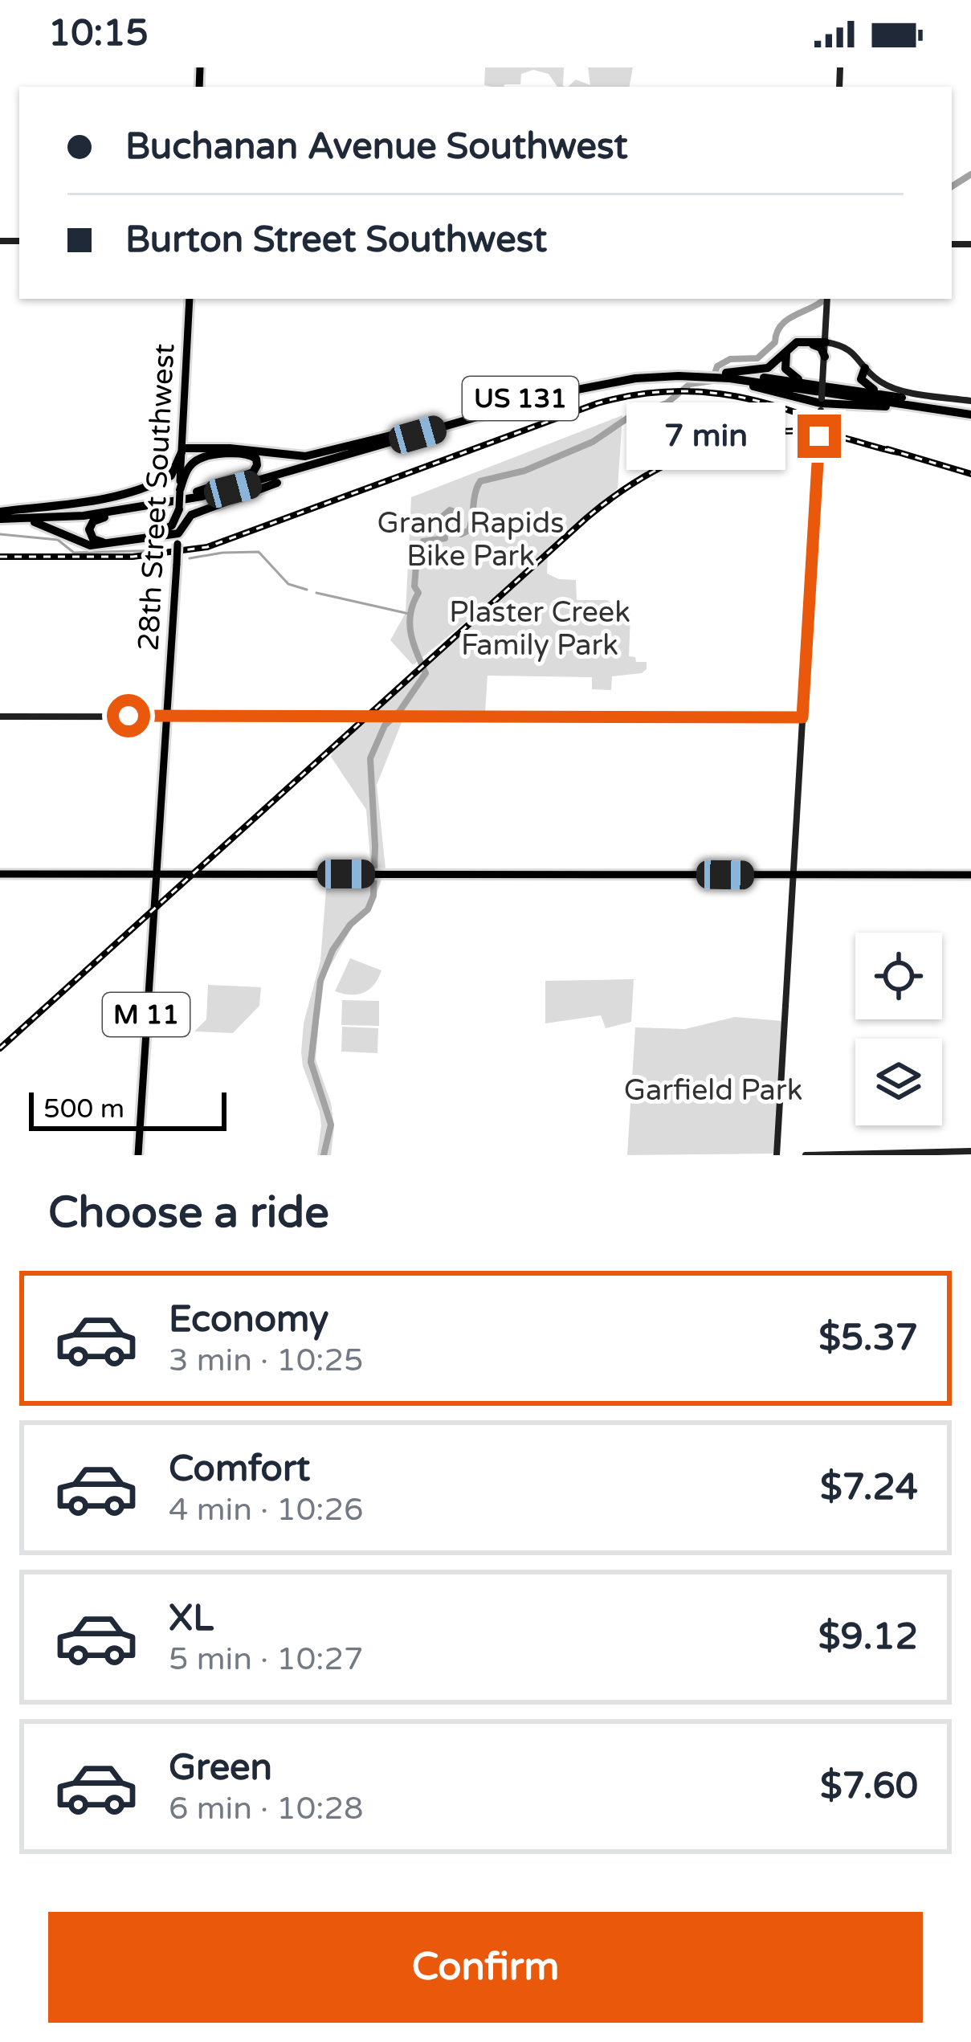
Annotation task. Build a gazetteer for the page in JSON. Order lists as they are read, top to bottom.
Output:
{
  "streets": {
    "highway": ["US 131"],
    "main road": ["28th Street Southwest", "M 11"]
  },
  "crossings": [
    ["28th Street Southwest", "M 11"]
  ],
  "parks": ["Grand Rapids Bike Park", "Plaster Creek Family Park", "Garfield Park"],
  "scale_bar": "500 m",
  "page": {
    "status": "10:15",
    "banner": ["Buchanan Avenue Southwest", "Burton Street Southwest"],
    "bubble": "7 min",
    "scale": "500 m",
    "heading": "Choose a ride",
    "list": [
      {
        "name": "Economy",
        "note": "3 min · 10:25",
        "value": "$5.37"
      },
      {
        "name": "Comfort",
        "note": "4 min · 10:26",
        "value": "$7.24"
      },
      {
        "name": "XL",
        "note": "5 min · 10:27",
        "value": "$9.12"
      },
      {
        "name": "Green",
        "note": "6 min · 10:28",
        "value": "$7.60"
      }
    ],
    "buttons": "Confirm"
  }
}
